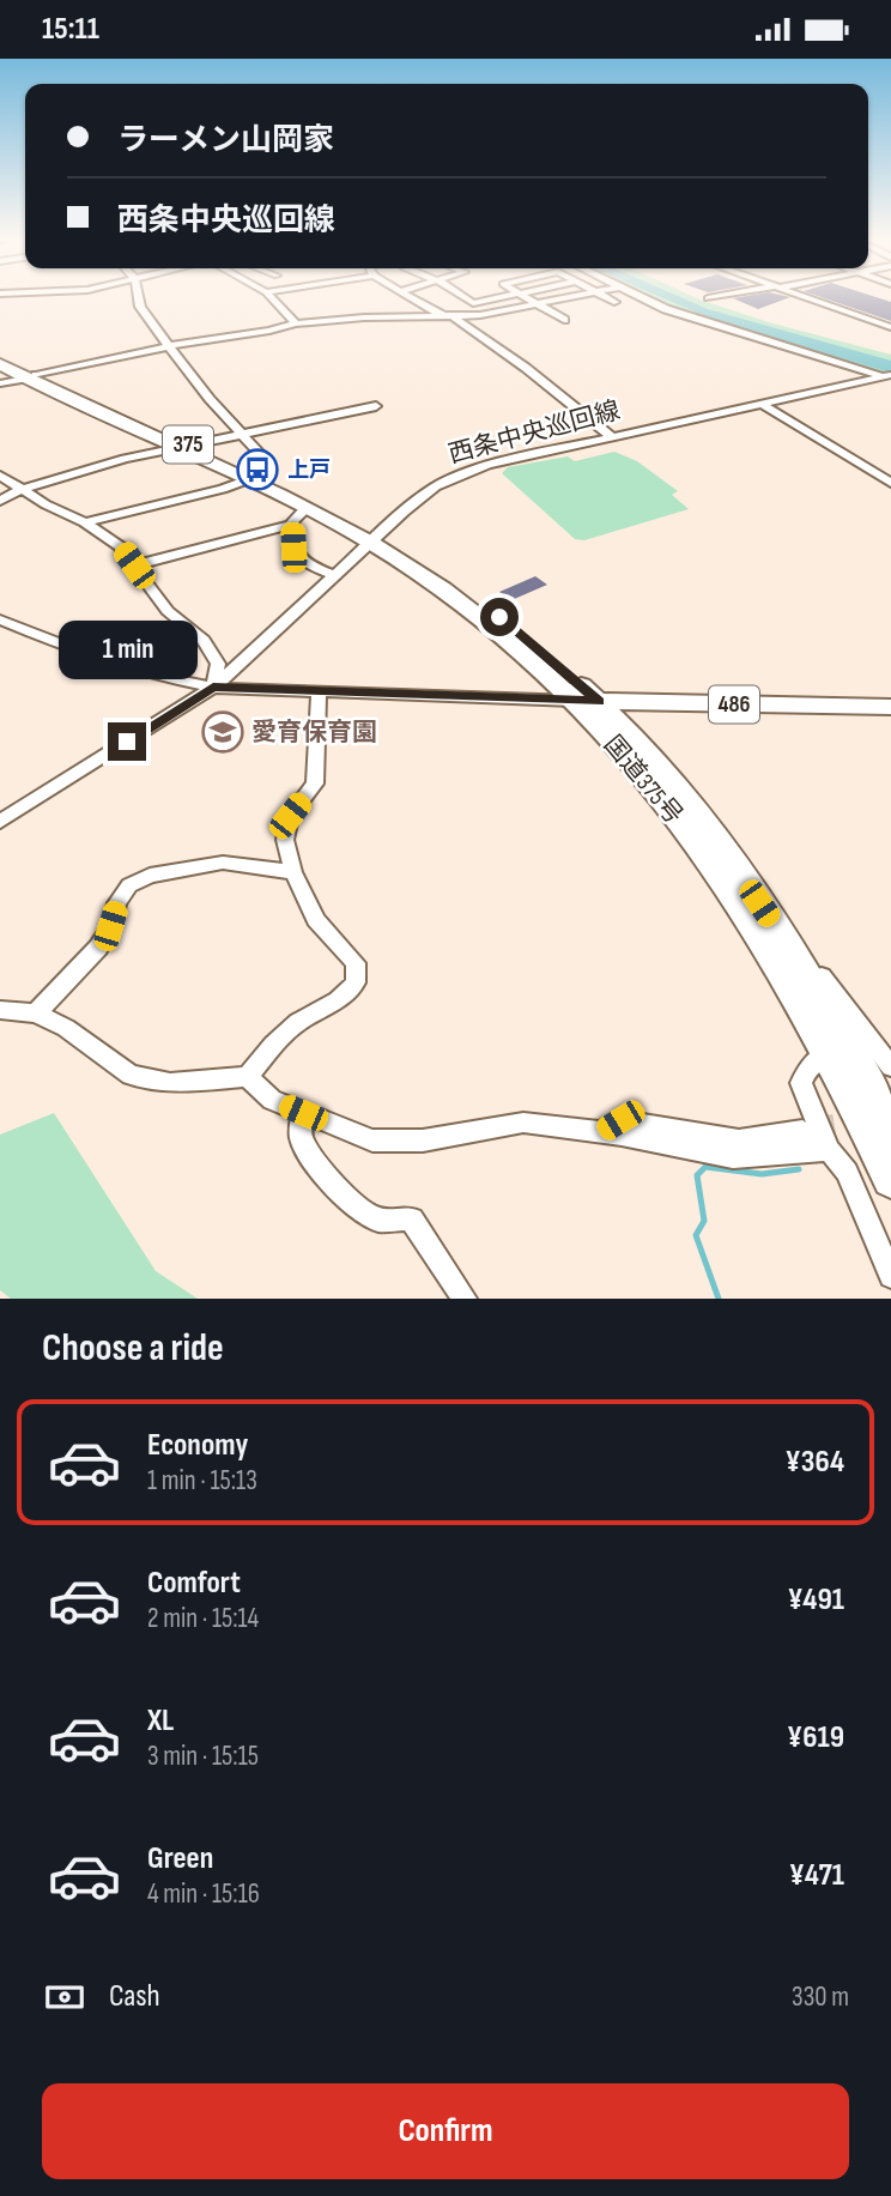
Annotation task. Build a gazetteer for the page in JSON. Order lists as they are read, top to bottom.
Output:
{
  "streets": {
    "highway": ["375", "486", "国道375号"],
    "street": ["西条中央巡回線"]
  },
  "crossings": [
    ["西条中央巡回線", "国道375号"],
    ["486", "国道375号"]
  ],
  "places": {
    "bus stop": ["上戸"],
    "school or university": ["愛育保育園"]
  },
  "page": {
    "status": "15:11",
    "banner": ["ラーメン山岡家", "西条中央巡回線"],
    "bubble": "1 min",
    "heading": "Choose a ride",
    "list": [
      {
        "name": "Economy",
        "note": "1 min · 15:13",
        "value": "¥364"
      },
      {
        "name": "Comfort",
        "note": "2 min · 15:14",
        "value": "¥491"
      },
      {
        "name": "XL",
        "note": "3 min · 15:15",
        "value": "¥619"
      },
      {
        "name": "Green",
        "note": "4 min · 15:16",
        "value": "¥471"
      }
    ],
    "pay": ["Cash", "330 m"],
    "buttons": "Confirm"
  }
}
